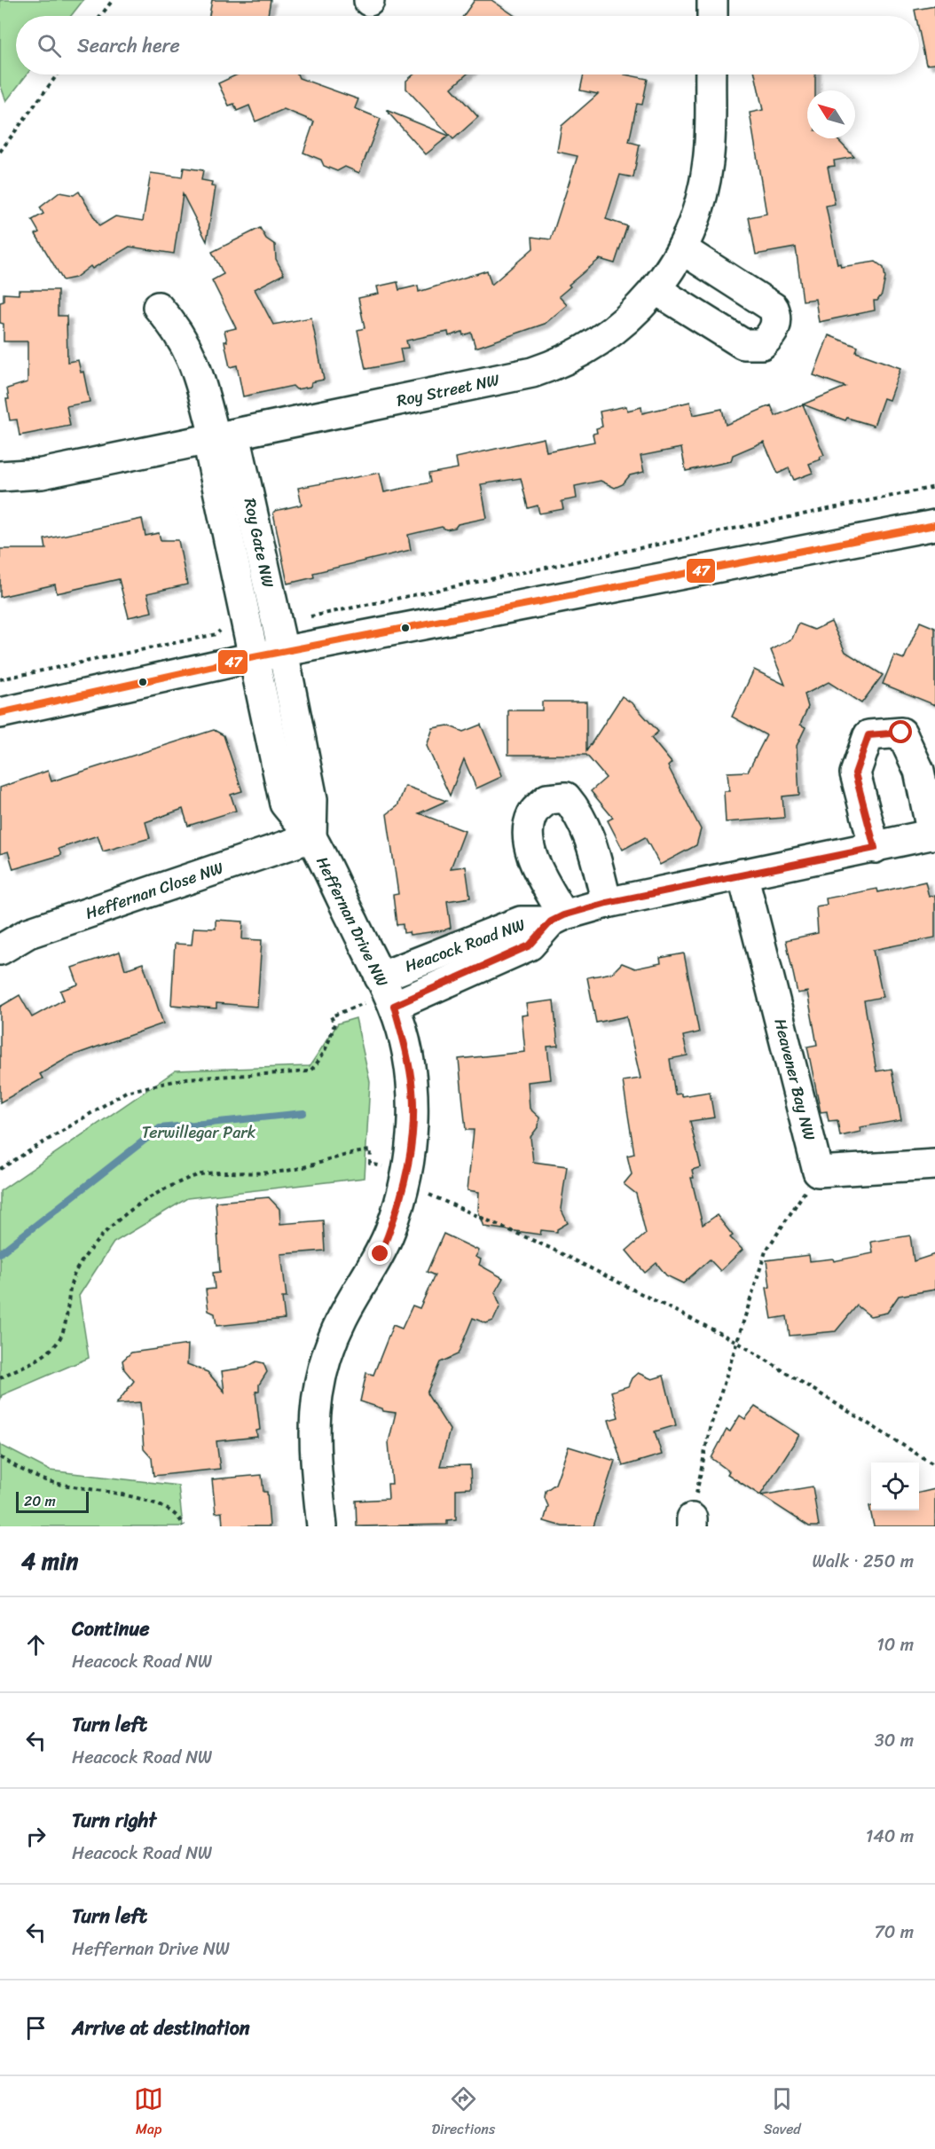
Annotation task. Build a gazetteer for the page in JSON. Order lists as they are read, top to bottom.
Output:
{
  "streets": {
    "street": [
      "Roy Street NW",
      "Roy Gate NW",
      "Heffernan Close NW",
      "Heffernan Drive NW",
      "Heacock Road NW",
      "Heavener Bay NW"
    ]
  },
  "crossings": [
    ["Roy Street NW", "Roy Gate NW"],
    ["Roy Gate NW", "Heffernan Drive NW"],
    ["Heffernan Close NW", "Heffernan Drive NW"],
    ["Heffernan Drive NW", "Heacock Road NW"]
  ],
  "parks": ["Terwillegar Park"],
  "lines": ["transit line 47"],
  "scale_bar": "20 m",
  "north": "top left",
  "page": {
    "search": "Search here",
    "scale": "20 m",
    "heading": ["4 min", "Walk · 250 m"],
    "list": [
      ["Continue", "Heacock Road NW", "10 m"],
      ["Turn left", "Heacock Road NW", "30 m"],
      ["Turn right", "Heacock Road NW", "140 m"],
      ["Turn left", "Heffernan Drive NW", "70 m"],
      "Arrive at destination"
    ],
    "nav": ["Map", "Directions", "Saved"]
  }
}
